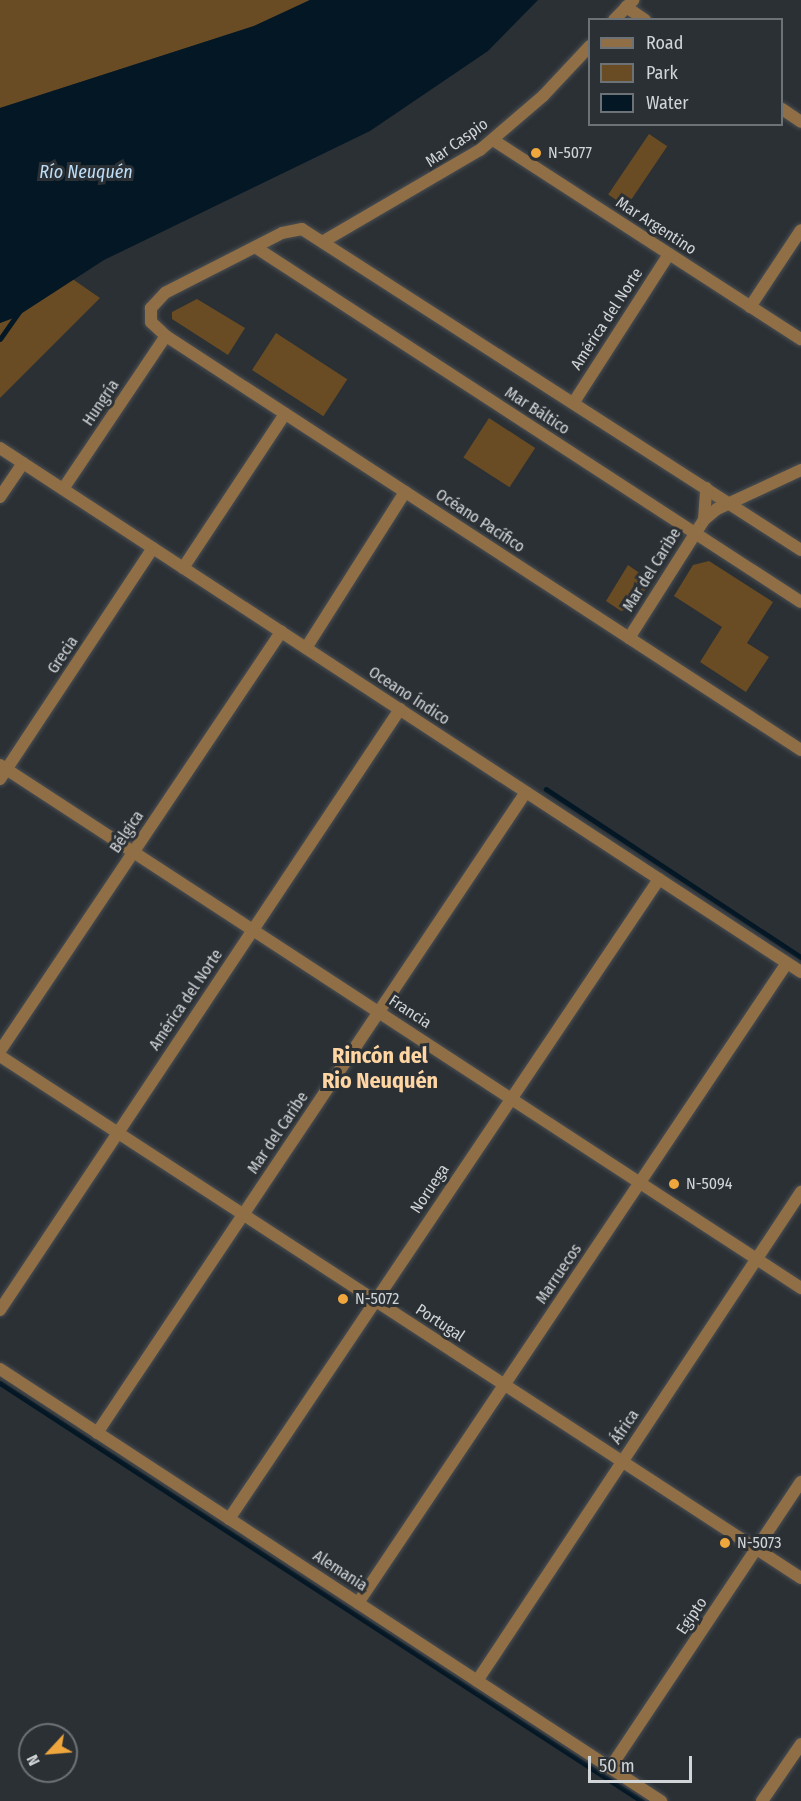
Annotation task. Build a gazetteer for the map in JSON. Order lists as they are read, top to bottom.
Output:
{
  "streets": {
    "street": [
      "Mar Caspio",
      "Mar Argentino",
      "América del Norte",
      "Hungría",
      "Mar Báltico",
      "Océano Pacífico",
      "Mar del Caribe",
      "Grecia",
      "Oceano Índico",
      "Bélgica",
      "Francia",
      "Noruega",
      "Marruecos",
      "Portugal",
      "África",
      "Alemania",
      "Egipto"
    ]
  },
  "crossings": [
    ["Mar Caspio", "Mar Argentino"],
    ["Mar Caspio", "Mar Báltico"],
    ["Mar Argentino", "América del Norte"],
    ["América del Norte", "Mar Báltico"],
    ["América del Norte", "Oceano Índico"],
    ["América del Norte", "Francia"],
    ["América del Norte", "Portugal"],
    ["Hungría", "Océano Pacífico"],
    ["Hungría", "Oceano Índico"],
    ["Mar Báltico", "Océano Pacífico"],
    ["Mar Báltico", "Mar del Caribe"],
    ["Océano Pacífico", "Mar del Caribe"],
    ["Mar del Caribe", "Oceano Índico"],
    ["Mar del Caribe", "Francia"],
    ["Mar del Caribe", "Portugal"],
    ["Mar del Caribe", "Alemania"],
    ["Grecia", "Oceano Índico"],
    ["Grecia", "Francia"],
    ["Oceano Índico", "Bélgica"],
    ["Oceano Índico", "Noruega"],
    ["Oceano Índico", "Marruecos"],
    ["Bélgica", "Francia"],
    ["Bélgica", "Portugal"],
    ["Francia", "Noruega"],
    ["Francia", "Marruecos"],
    ["Francia", "África"],
    ["Noruega", "Portugal"],
    ["Noruega", "Alemania"],
    ["Marruecos", "Portugal"],
    ["Marruecos", "Alemania"],
    ["Portugal", "África"],
    ["Portugal", "Egipto"],
    ["África", "Alemania"],
    ["Alemania", "Egipto"]
  ],
  "districts": ["Rincón del Rio Neuquén"],
  "water": ["Río Neuquén"],
  "places": [
    "N-5077",
    "N-5094",
    "N-5072",
    "N-5073"
  ],
  "legend": ["Road", "Park", "Water"],
  "scale_bar": "50 m",
  "north": "bottom left"
}
